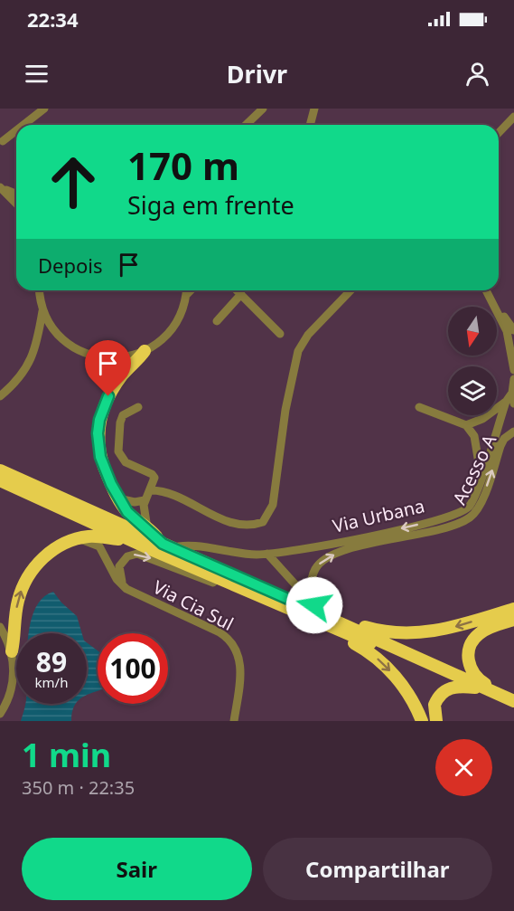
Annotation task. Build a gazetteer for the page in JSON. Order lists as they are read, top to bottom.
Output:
{
  "streets": {
    "street": ["Acesso A", "Via Urbana", "Via Cia Sul"]
  },
  "one_way": ["Acesso A", "Via Urbana"],
  "north": "bottom",
  "page": {
    "status": "22:34",
    "header": "Drivr",
    "turn": ["170 m", "Siga em frente"],
    "then": "Depois",
    "speed": "89 km/h",
    "limit": "100",
    "heading": ["1 min", "350 m · 22:35"],
    "buttons": ["Sair", "Compartilhar"]
  }
}
